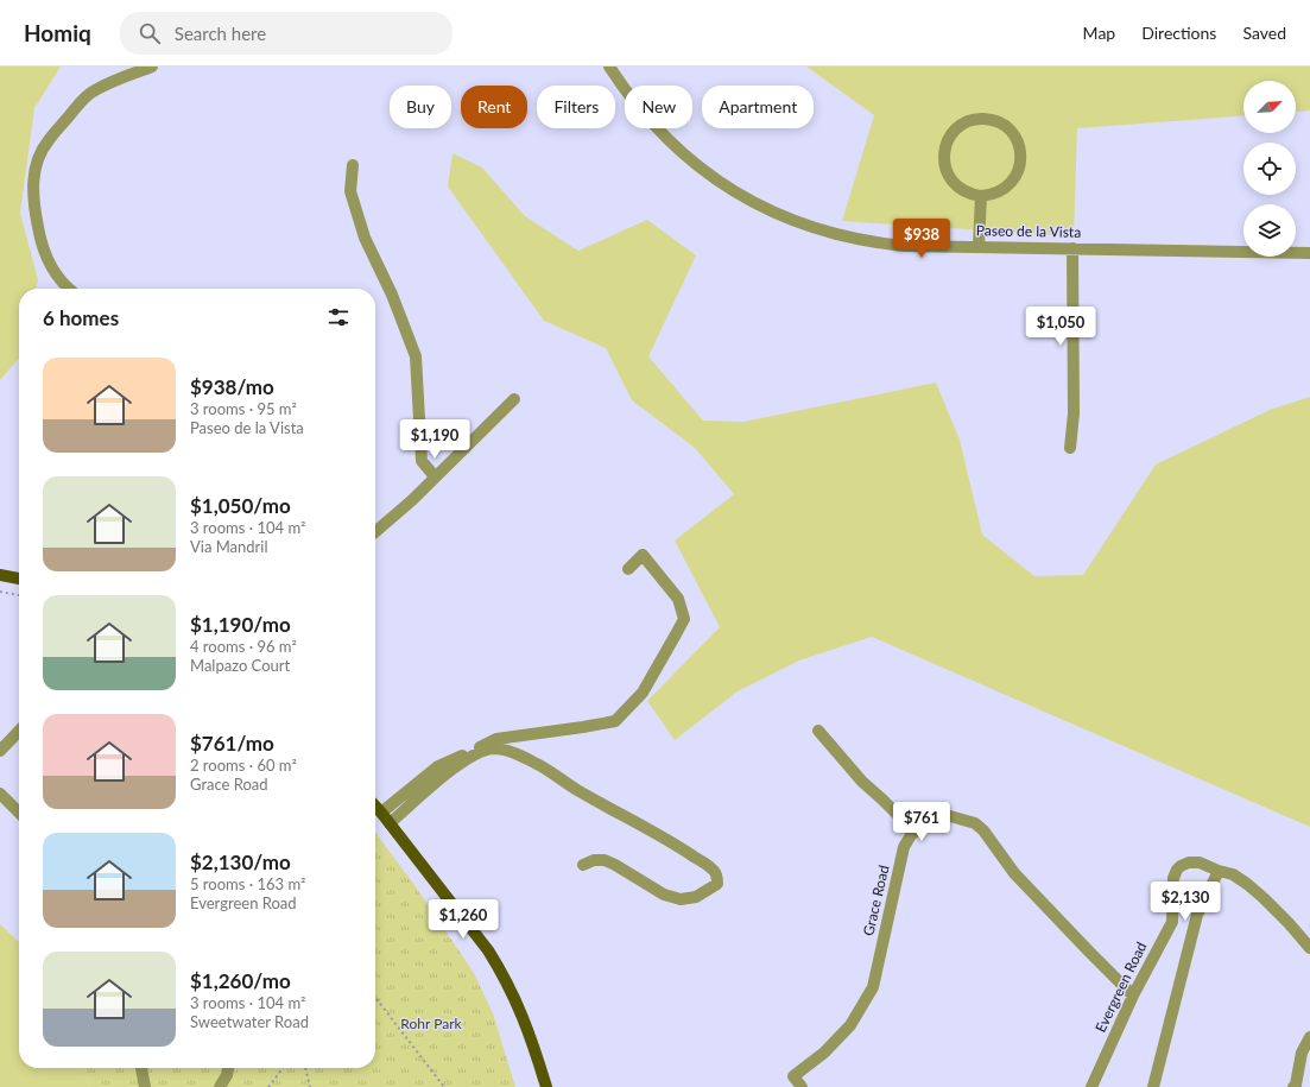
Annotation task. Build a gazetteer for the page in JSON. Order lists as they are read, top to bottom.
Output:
{
  "streets": {
    "street": ["Paseo de la Vista", "Grace Road", "Evergreen Road"]
  },
  "crossings": [
    ["Grace Road", "Evergreen Road"]
  ],
  "parks": ["Rohr Park"],
  "north": "top right",
  "page": {
    "header": "Homiq",
    "search": "Search here",
    "nav": ["Map", "Directions", "Saved"],
    "chip": [
      "Buy",
      "Rent",
      "Filters",
      "New",
      "Apartment"
    ],
    "price": [
      "$938",
      "$1,050",
      "$1,190",
      "$761",
      "$2,130",
      "$1,260"
    ],
    "heading": "6 homes",
    "list": [
      {
        "name": "$938/mo",
        "note": "3 rooms · 95 m² · Paseo de la Vista"
      },
      {
        "name": "$1,050/mo",
        "note": "3 rooms · 104 m² · Via Mandril"
      },
      {
        "name": "$1,190/mo",
        "note": "4 rooms · 96 m² · Malpazo Court"
      },
      {
        "name": "$761/mo",
        "note": "2 rooms · 60 m² · Grace Road"
      },
      {
        "name": "$2,130/mo",
        "note": "5 rooms · 163 m² · Evergreen Road"
      },
      {
        "name": "$1,260/mo",
        "note": "3 rooms · 104 m² · Sweetwater Road"
      }
    ]
  }
}
